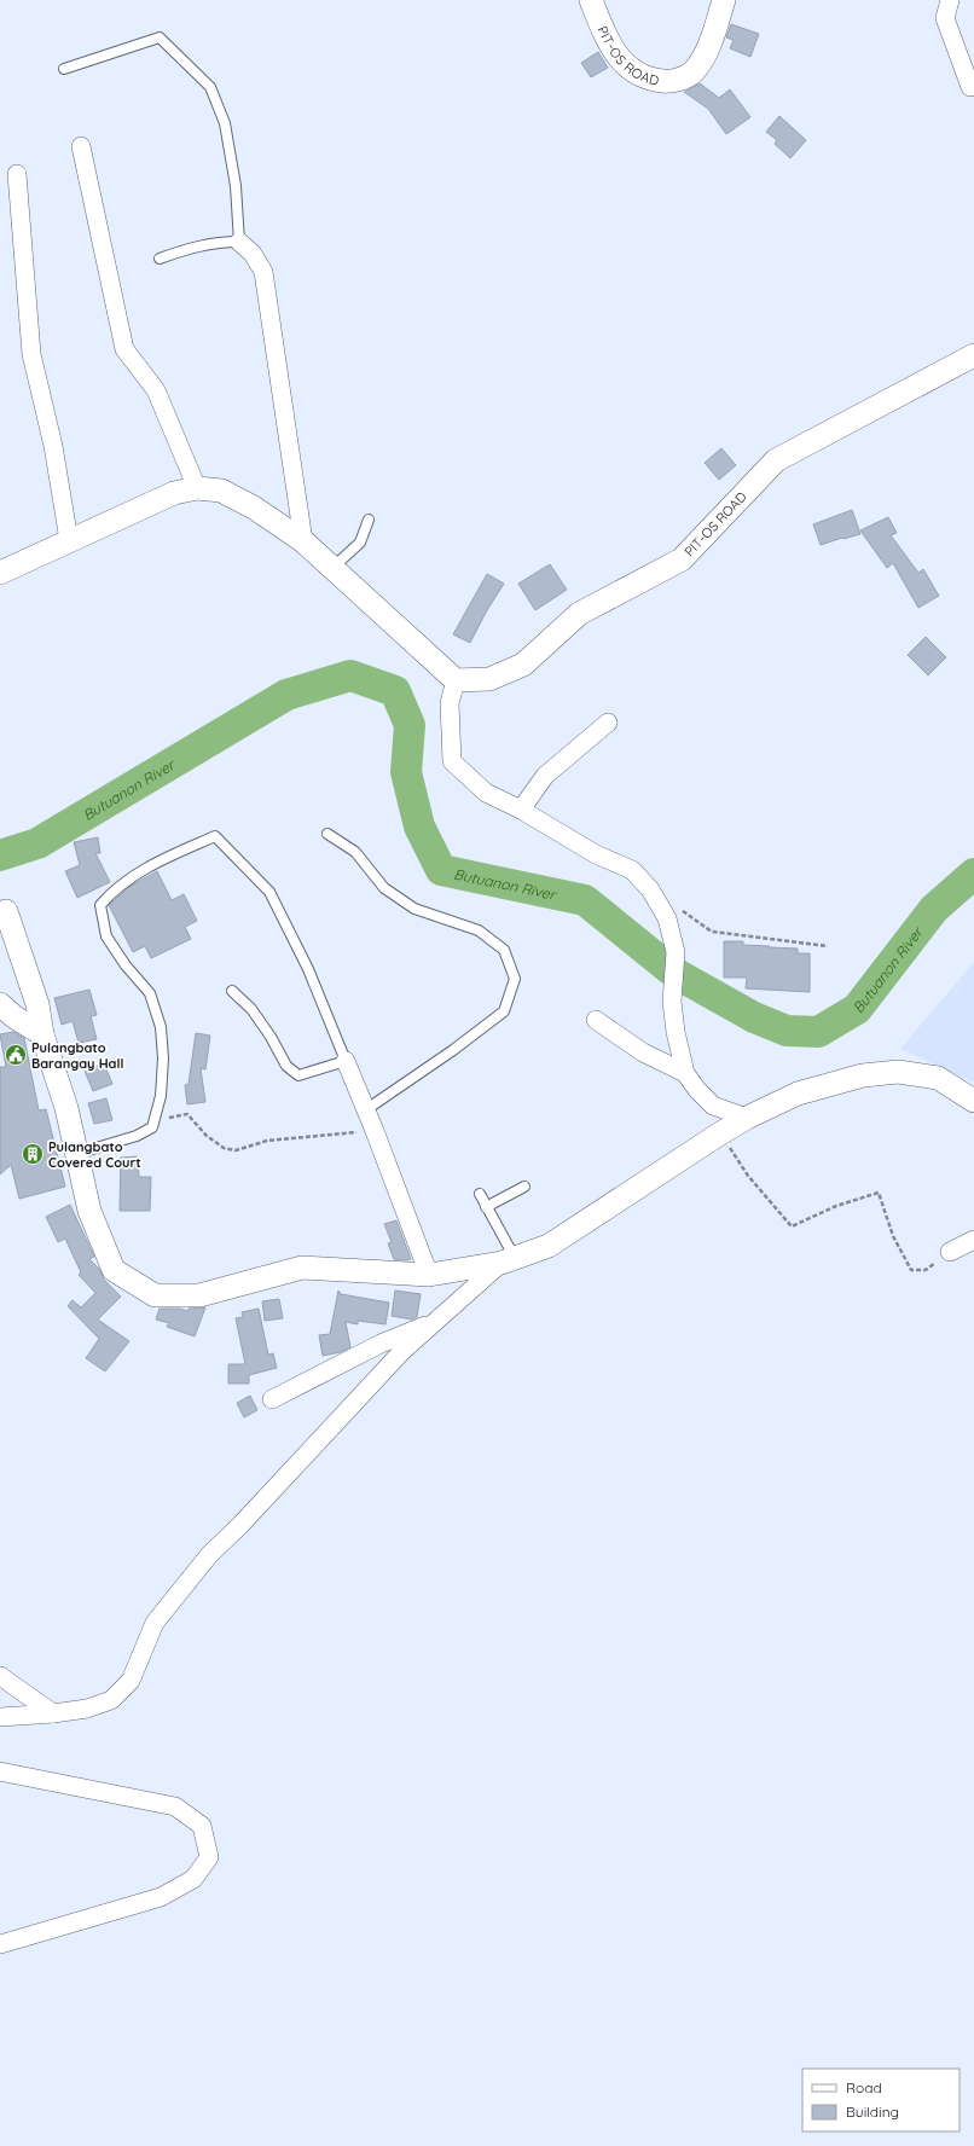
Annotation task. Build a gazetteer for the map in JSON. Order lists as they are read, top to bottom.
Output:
{
  "streets": {
    "street": ["PIT-OS ROAD"]
  },
  "water": ["Butuanon River"],
  "places": {
    "public building": ["Pulangbato Barangay Hall"],
    "building": ["Pulangbato Covered Court"]
  },
  "legend": ["Road", "Building"]
}
